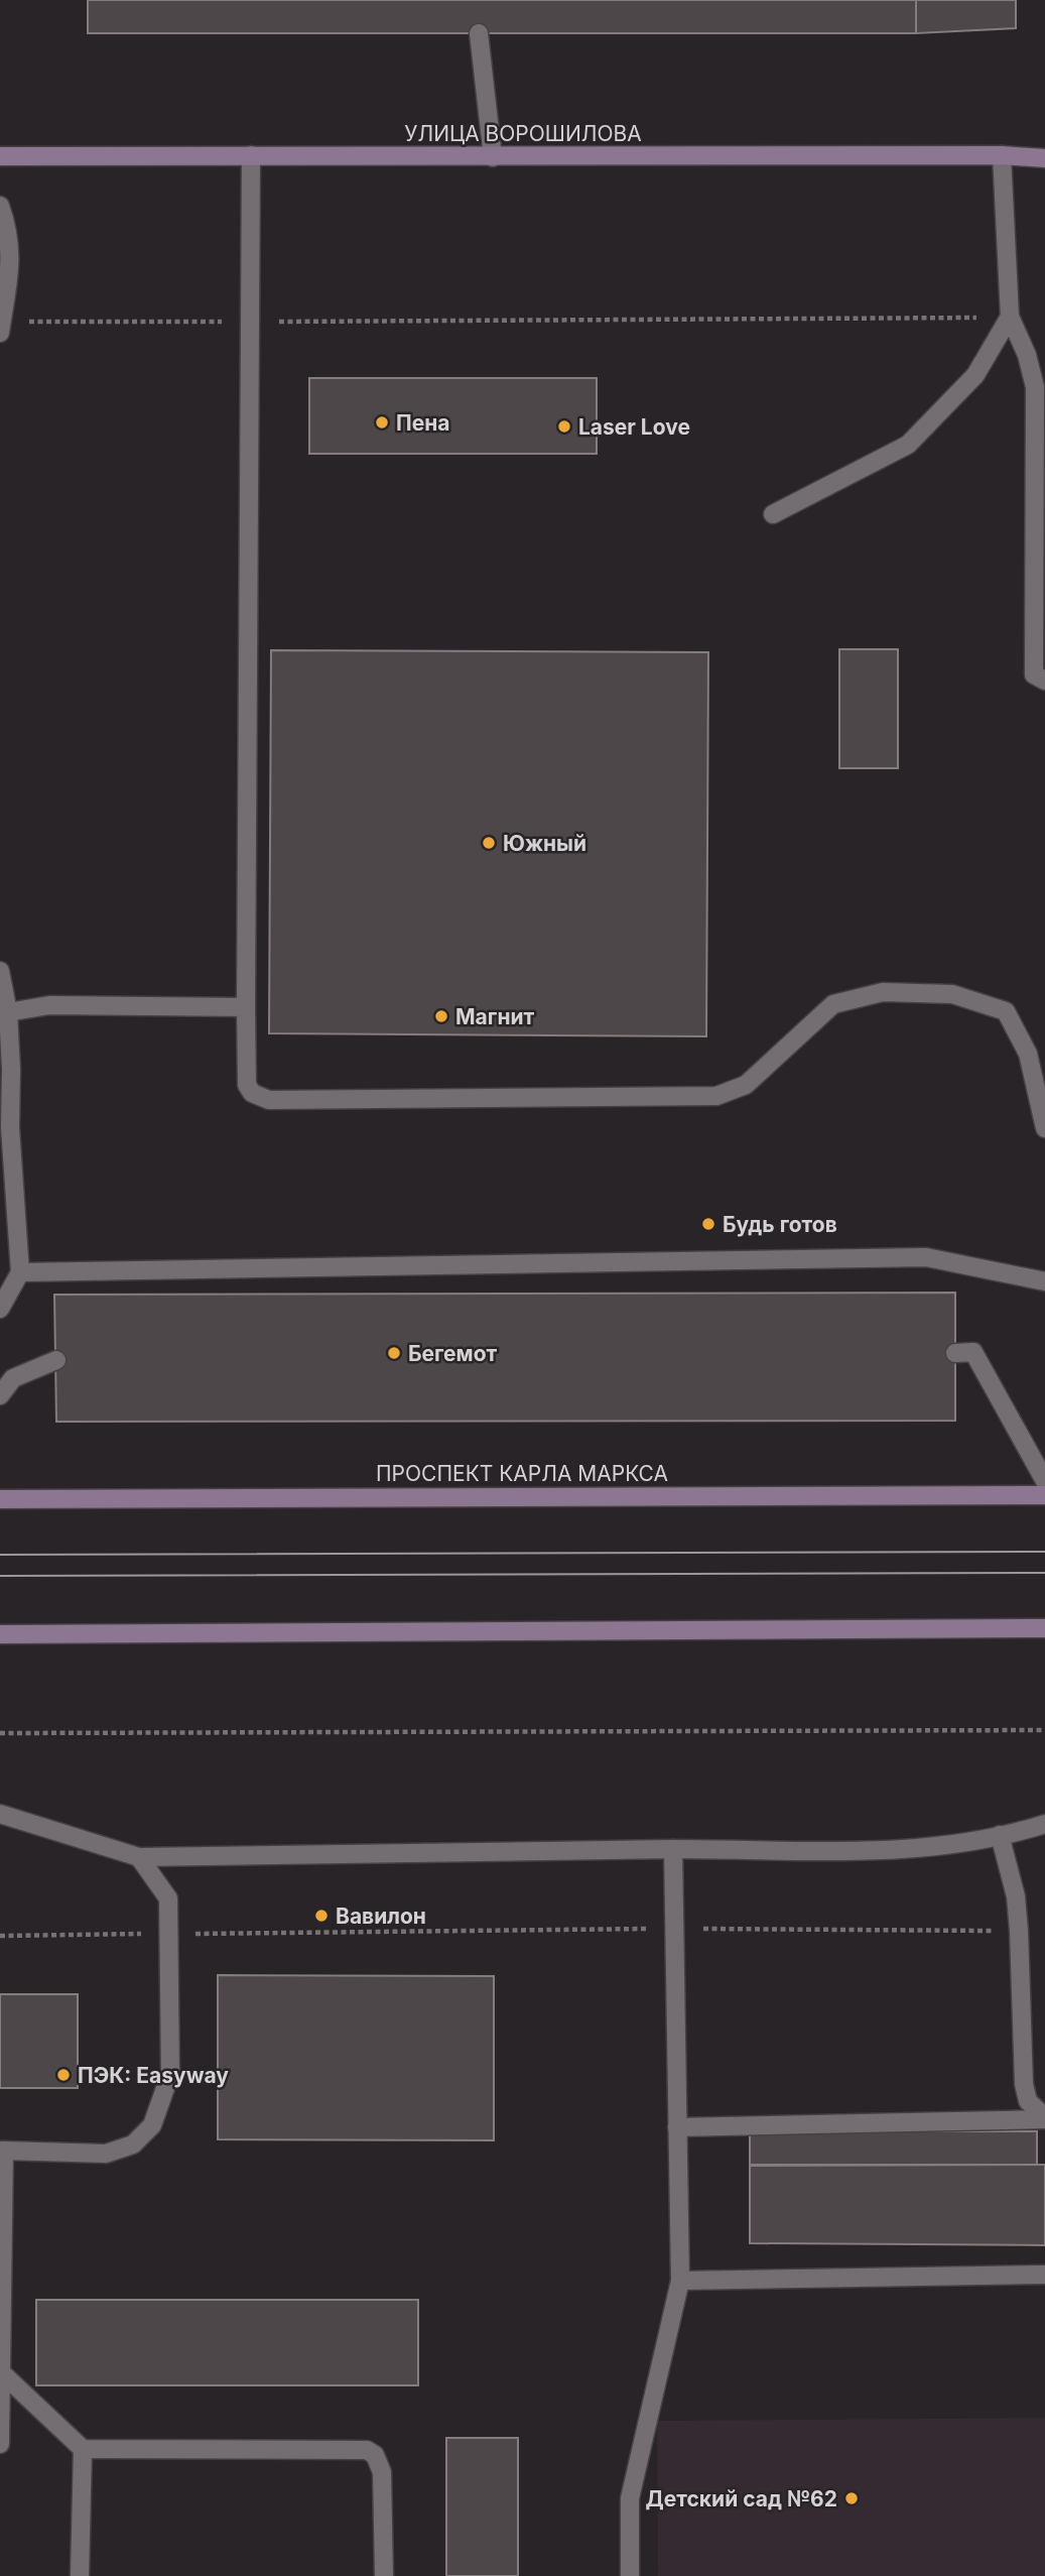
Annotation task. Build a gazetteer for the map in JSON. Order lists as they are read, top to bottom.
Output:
{
  "streets": {
    "main road": ["УЛИЦА ВОРОШИЛОВА", "ПРОСПЕКТ КАРЛА МАРКСА"]
  },
  "places": [
    "Пена",
    "Laser Love",
    "Южный",
    "Магнит",
    "Будь готов",
    "Бегемот",
    "Вавилон",
    "ПЭК: Easyway",
    "Детский сад №62"
  ]
}
